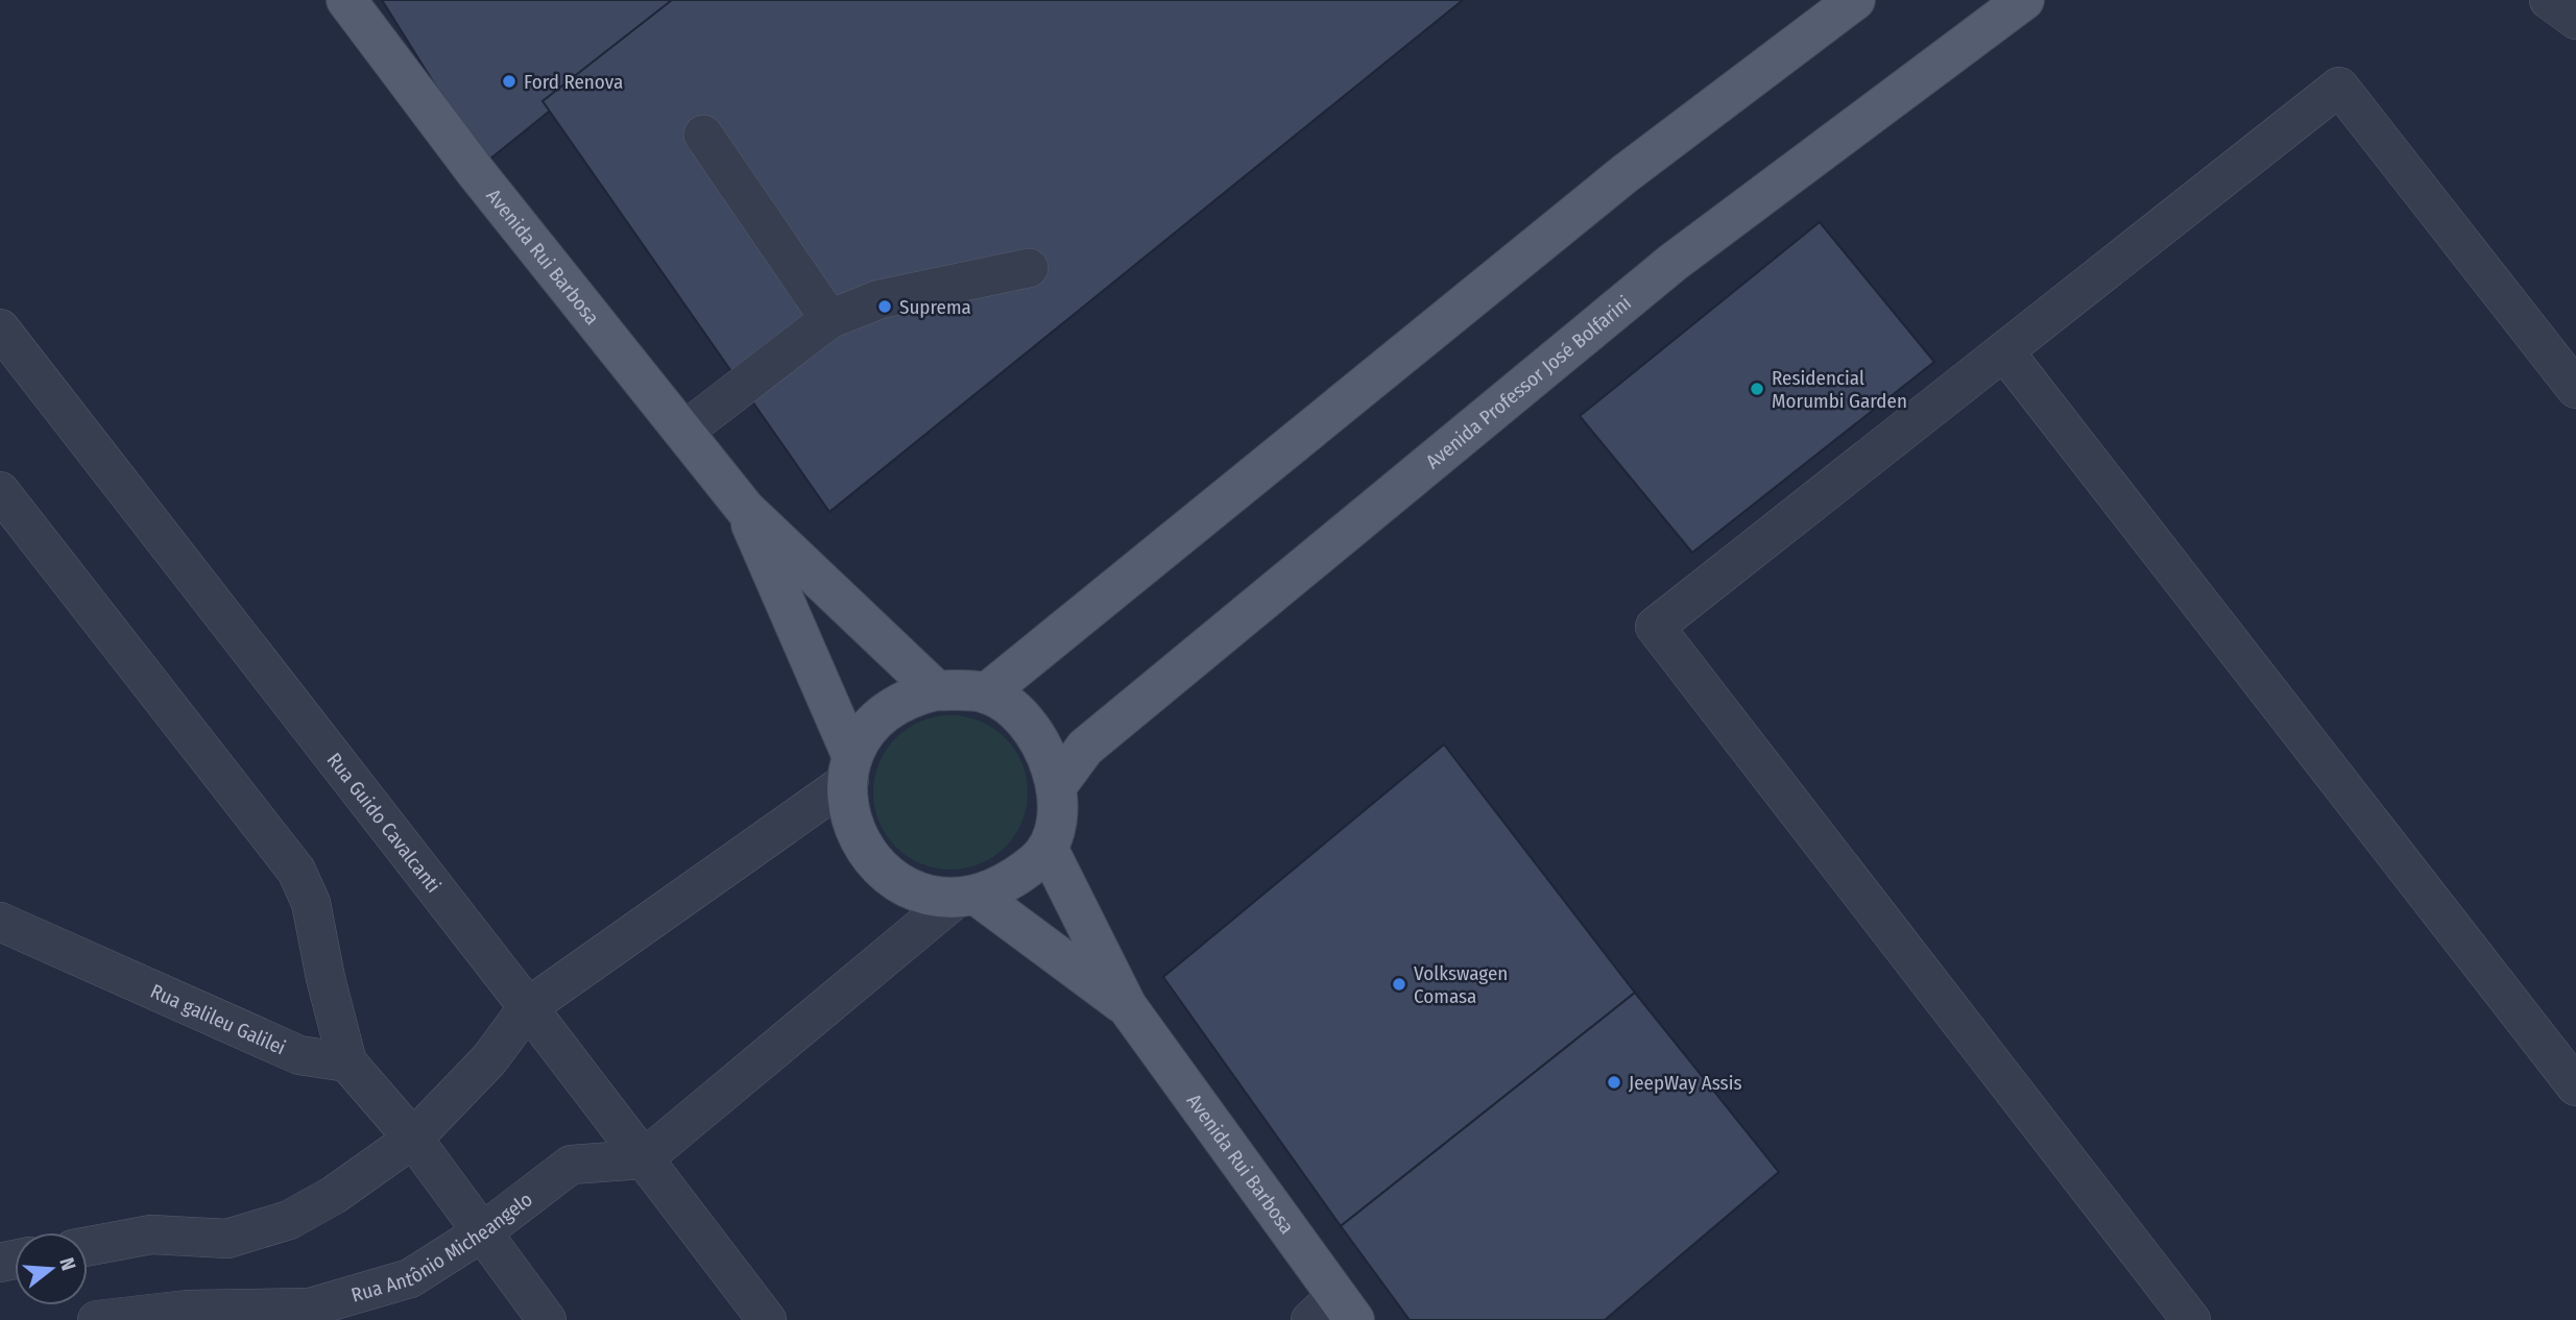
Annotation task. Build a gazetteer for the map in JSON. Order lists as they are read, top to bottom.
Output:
{
  "streets": {
    "main road": ["Avenida Rui Barbosa", "Avenida Professor José Bolfarini"],
    "street": ["Rua Guido Cavalcanti", "Rua galileu Galilei", "Rua Antônio Micheangelo"]
  },
  "crossings": [
    ["Avenida Rui Barbosa", "Avenida Professor José Bolfarini"],
    ["Rua Guido Cavalcanti", "Rua Antônio Micheangelo"]
  ],
  "places": [
    "Ford Renova",
    "Suprema",
    "Residencial Morumbi Garden",
    "Volkswagen Comasa",
    "JeepWay Assis"
  ],
  "north": "right"
}
